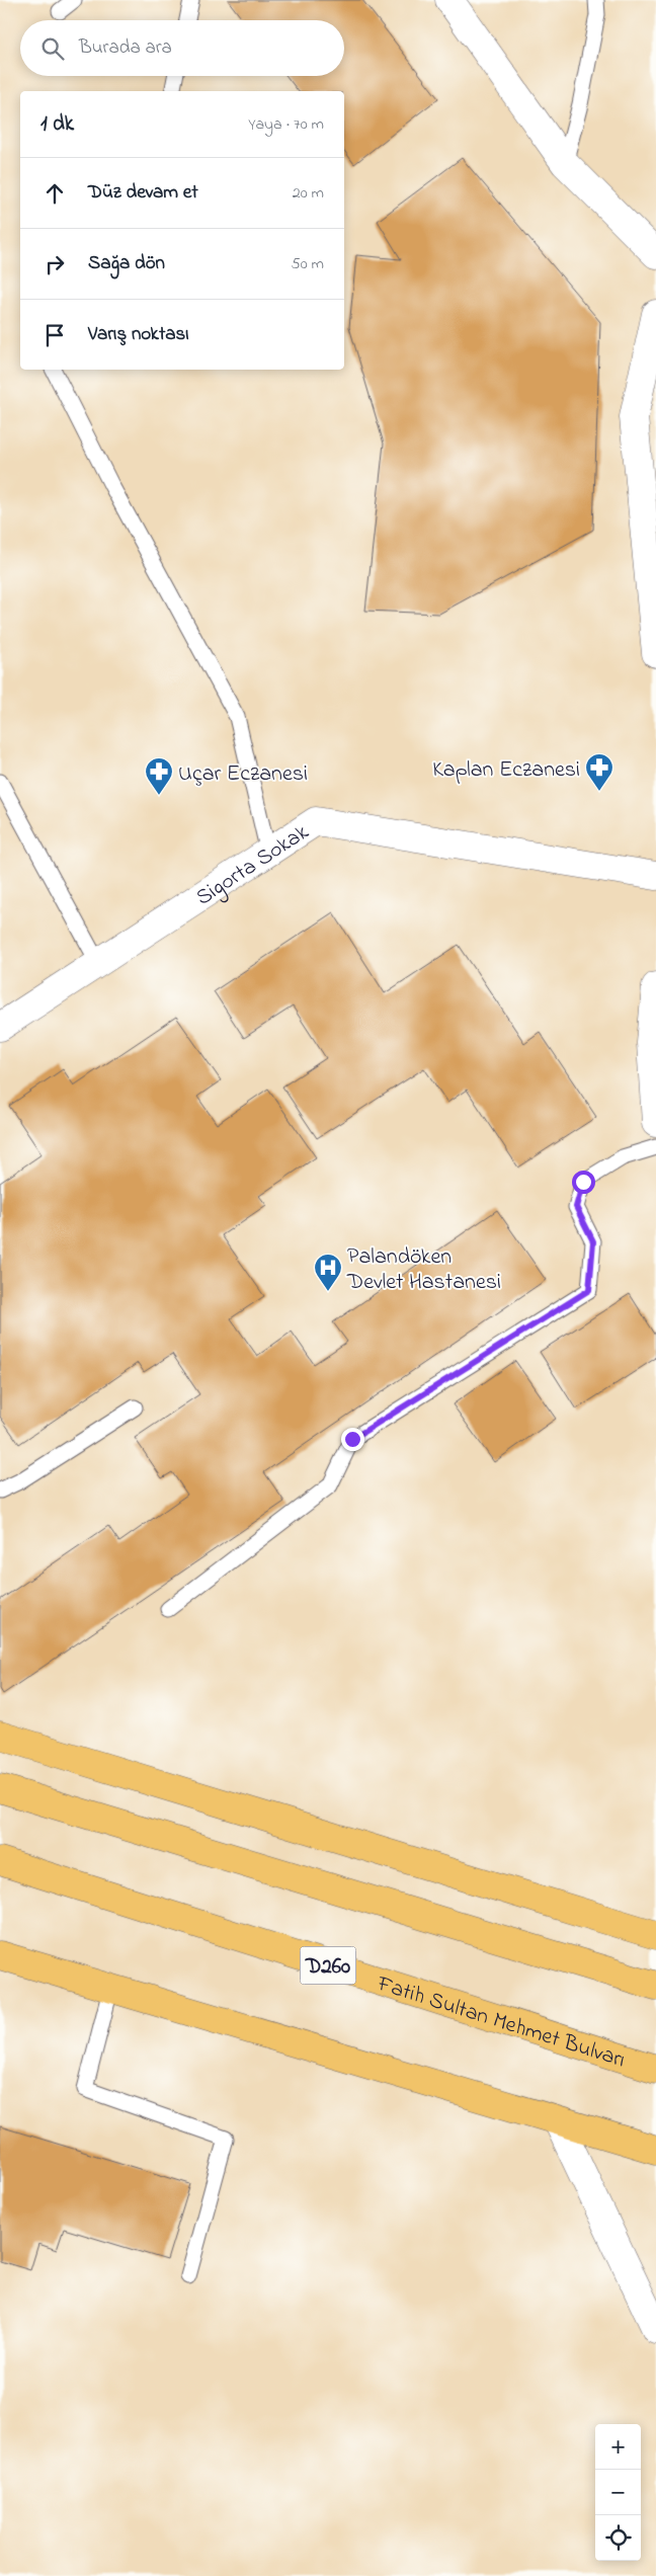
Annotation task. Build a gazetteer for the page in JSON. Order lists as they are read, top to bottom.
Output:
{
  "streets": {
    "highway": ["D260", "Fatih Sultan Mehmet Bulvarı"],
    "street": ["Sigorta Sokak"]
  },
  "places": {
    "pharmacy": ["Kaplan Eczanesi", "Uçar Eczanesi"],
    "hospital": ["Palandöken Devlet Hastanesi"]
  },
  "page": {
    "search": "Burada ara",
    "heading": ["1 dk", "Yaya · 70 m"],
    "list": [
      ["Düz devam et", "20 m"],
      ["Sağa dön", "50 m"],
      "Varış noktası"
    ],
    "map_buttons": ["+", "−"]
  }
}
